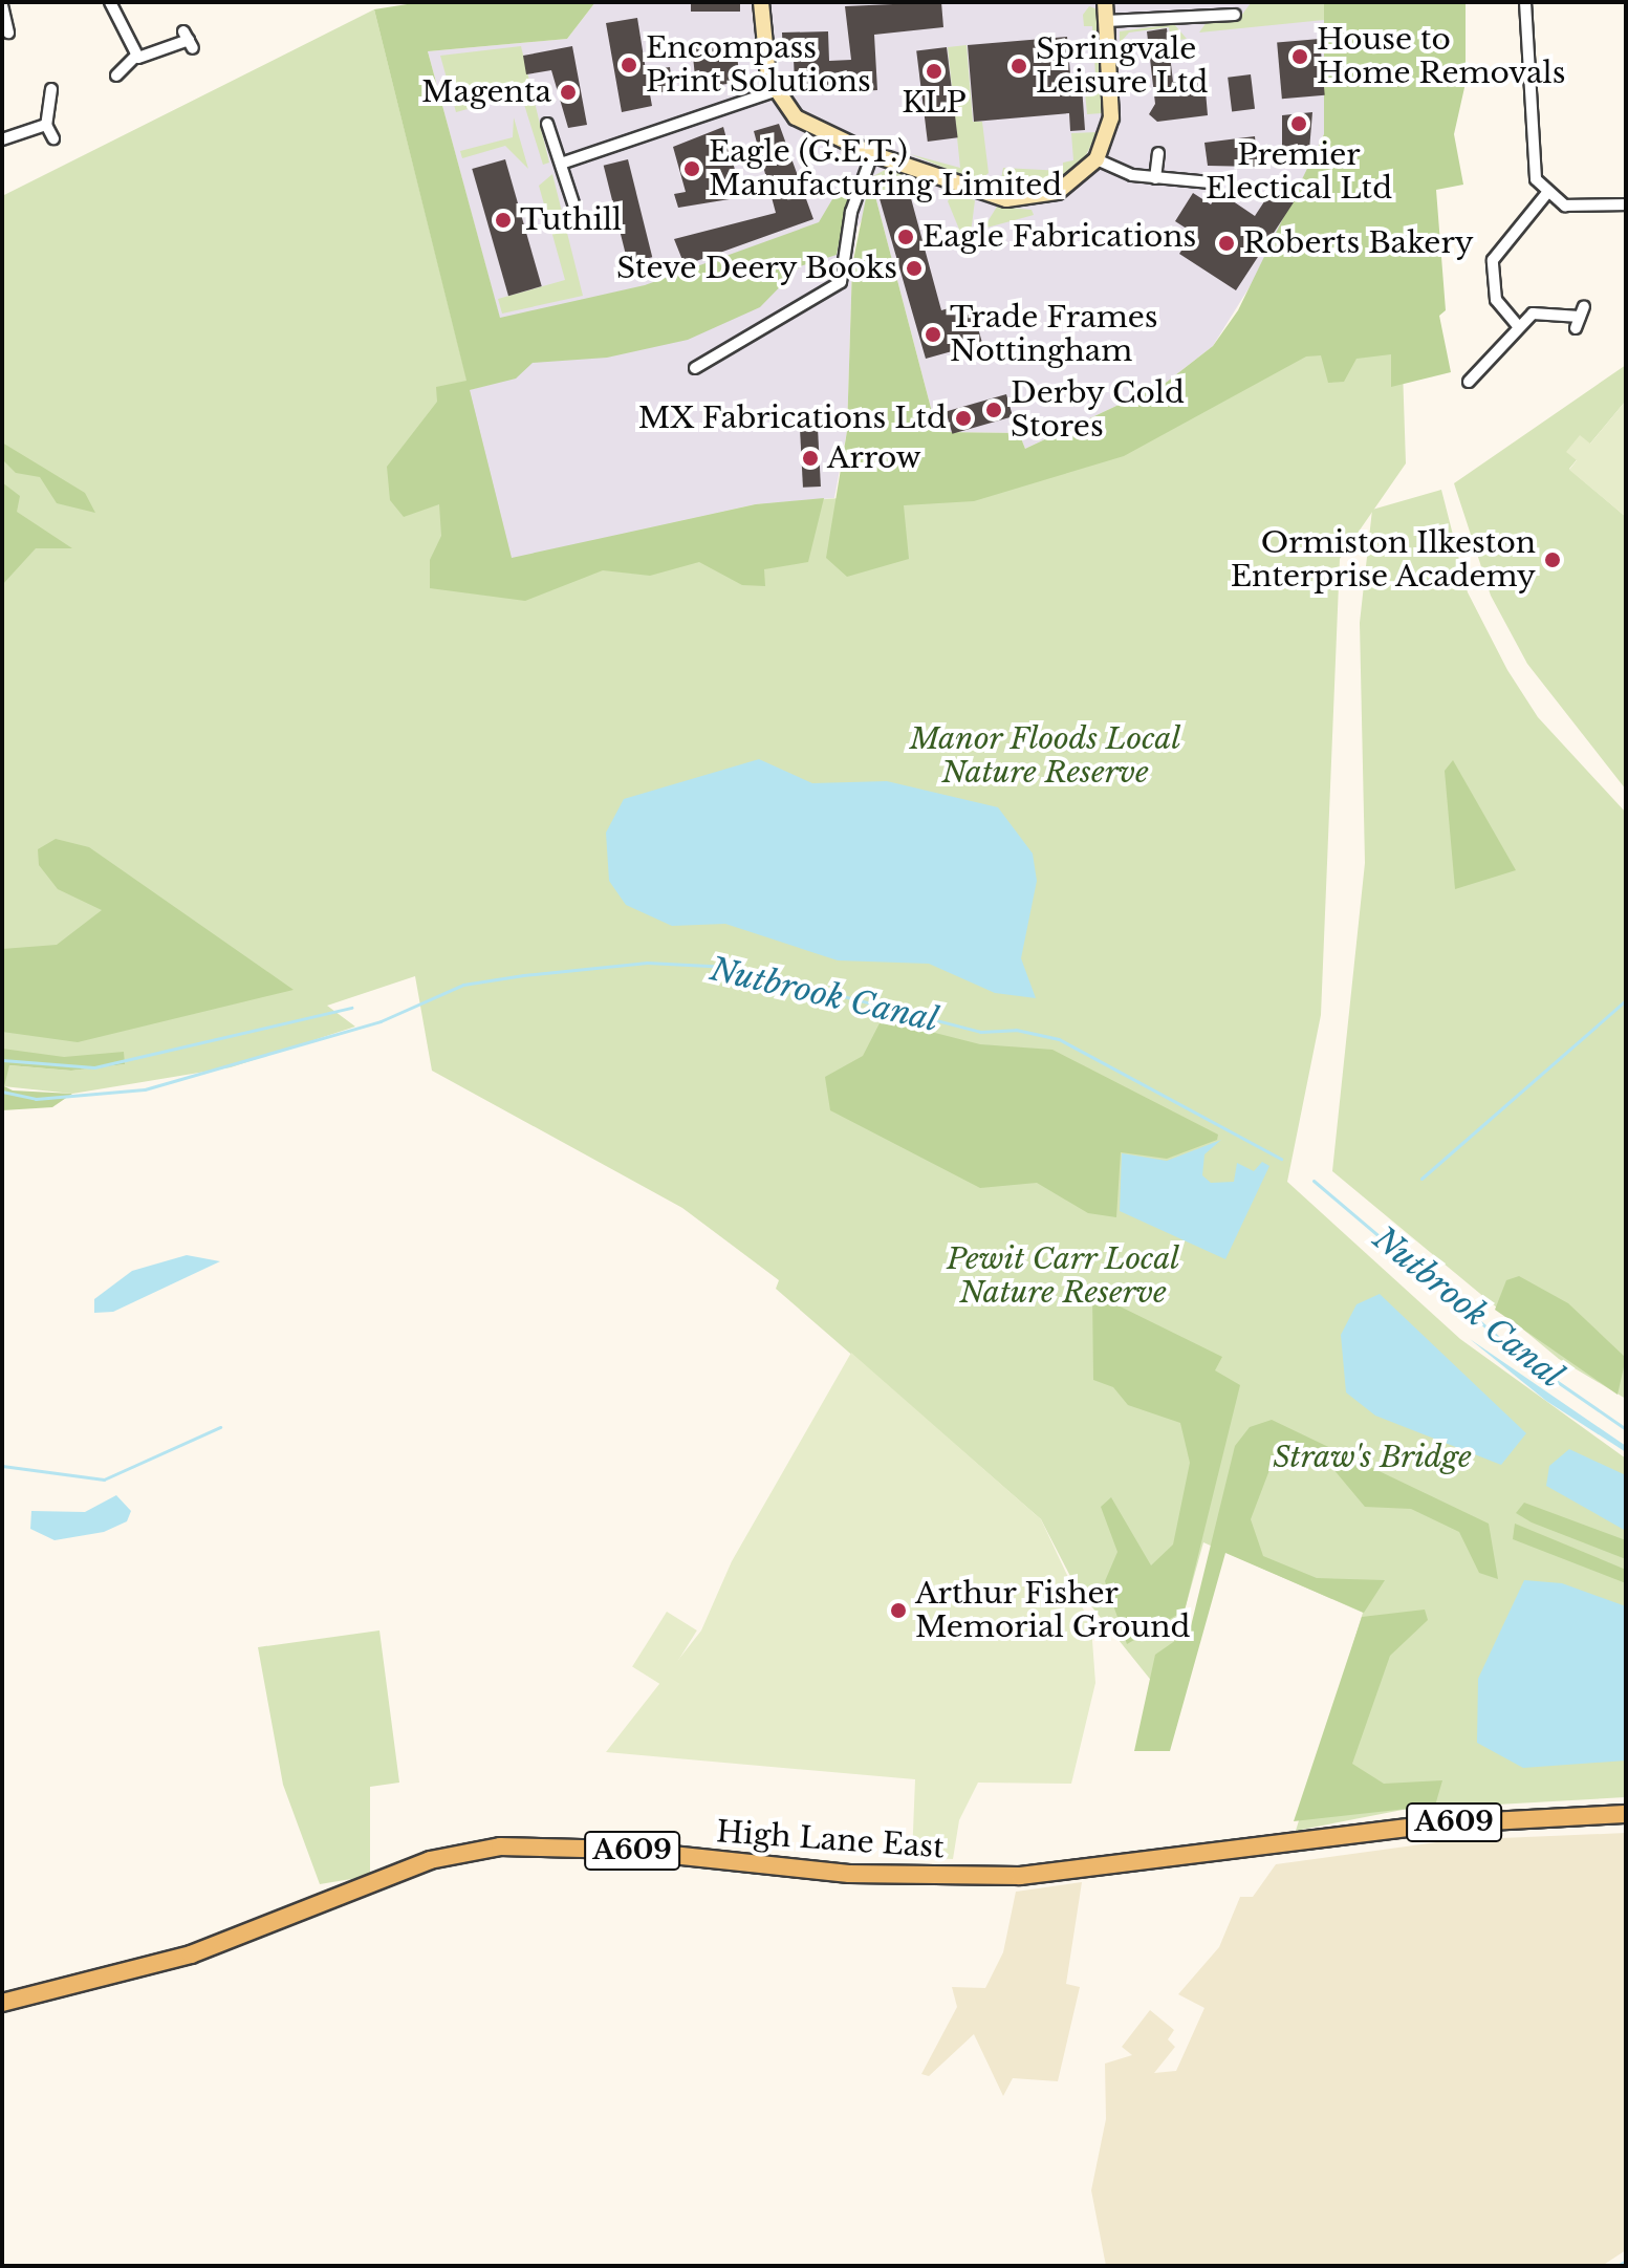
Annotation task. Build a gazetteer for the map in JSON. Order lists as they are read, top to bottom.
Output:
{
  "streets": {
    "main road": ["A609", "High Lane East"]
  },
  "water": ["Nutbrook Canal"],
  "parks": ["Manor Floods Local Nature Reserve", "Pewit Carr Local Nature Reserve", "Straw's Bridge"],
  "places": [
    "House to Home Removals",
    "Encompass Print Solutions",
    "Springvale Leisure Ltd",
    "KLP",
    "Magenta",
    "Premier Electical Ltd",
    "Eagle (G.E.T.) Manufacturing Limited",
    "Tuthill",
    "Eagle Fabrications",
    "Roberts Bakery",
    "Steve Deery Books",
    "Trade Frames Nottingham",
    "Derby Cold Stores",
    "MX Fabrications Ltd",
    "Arrow",
    "Ormiston Ilkeston Enterprise Academy",
    "Arthur Fisher Memorial Ground"
  ]
}
